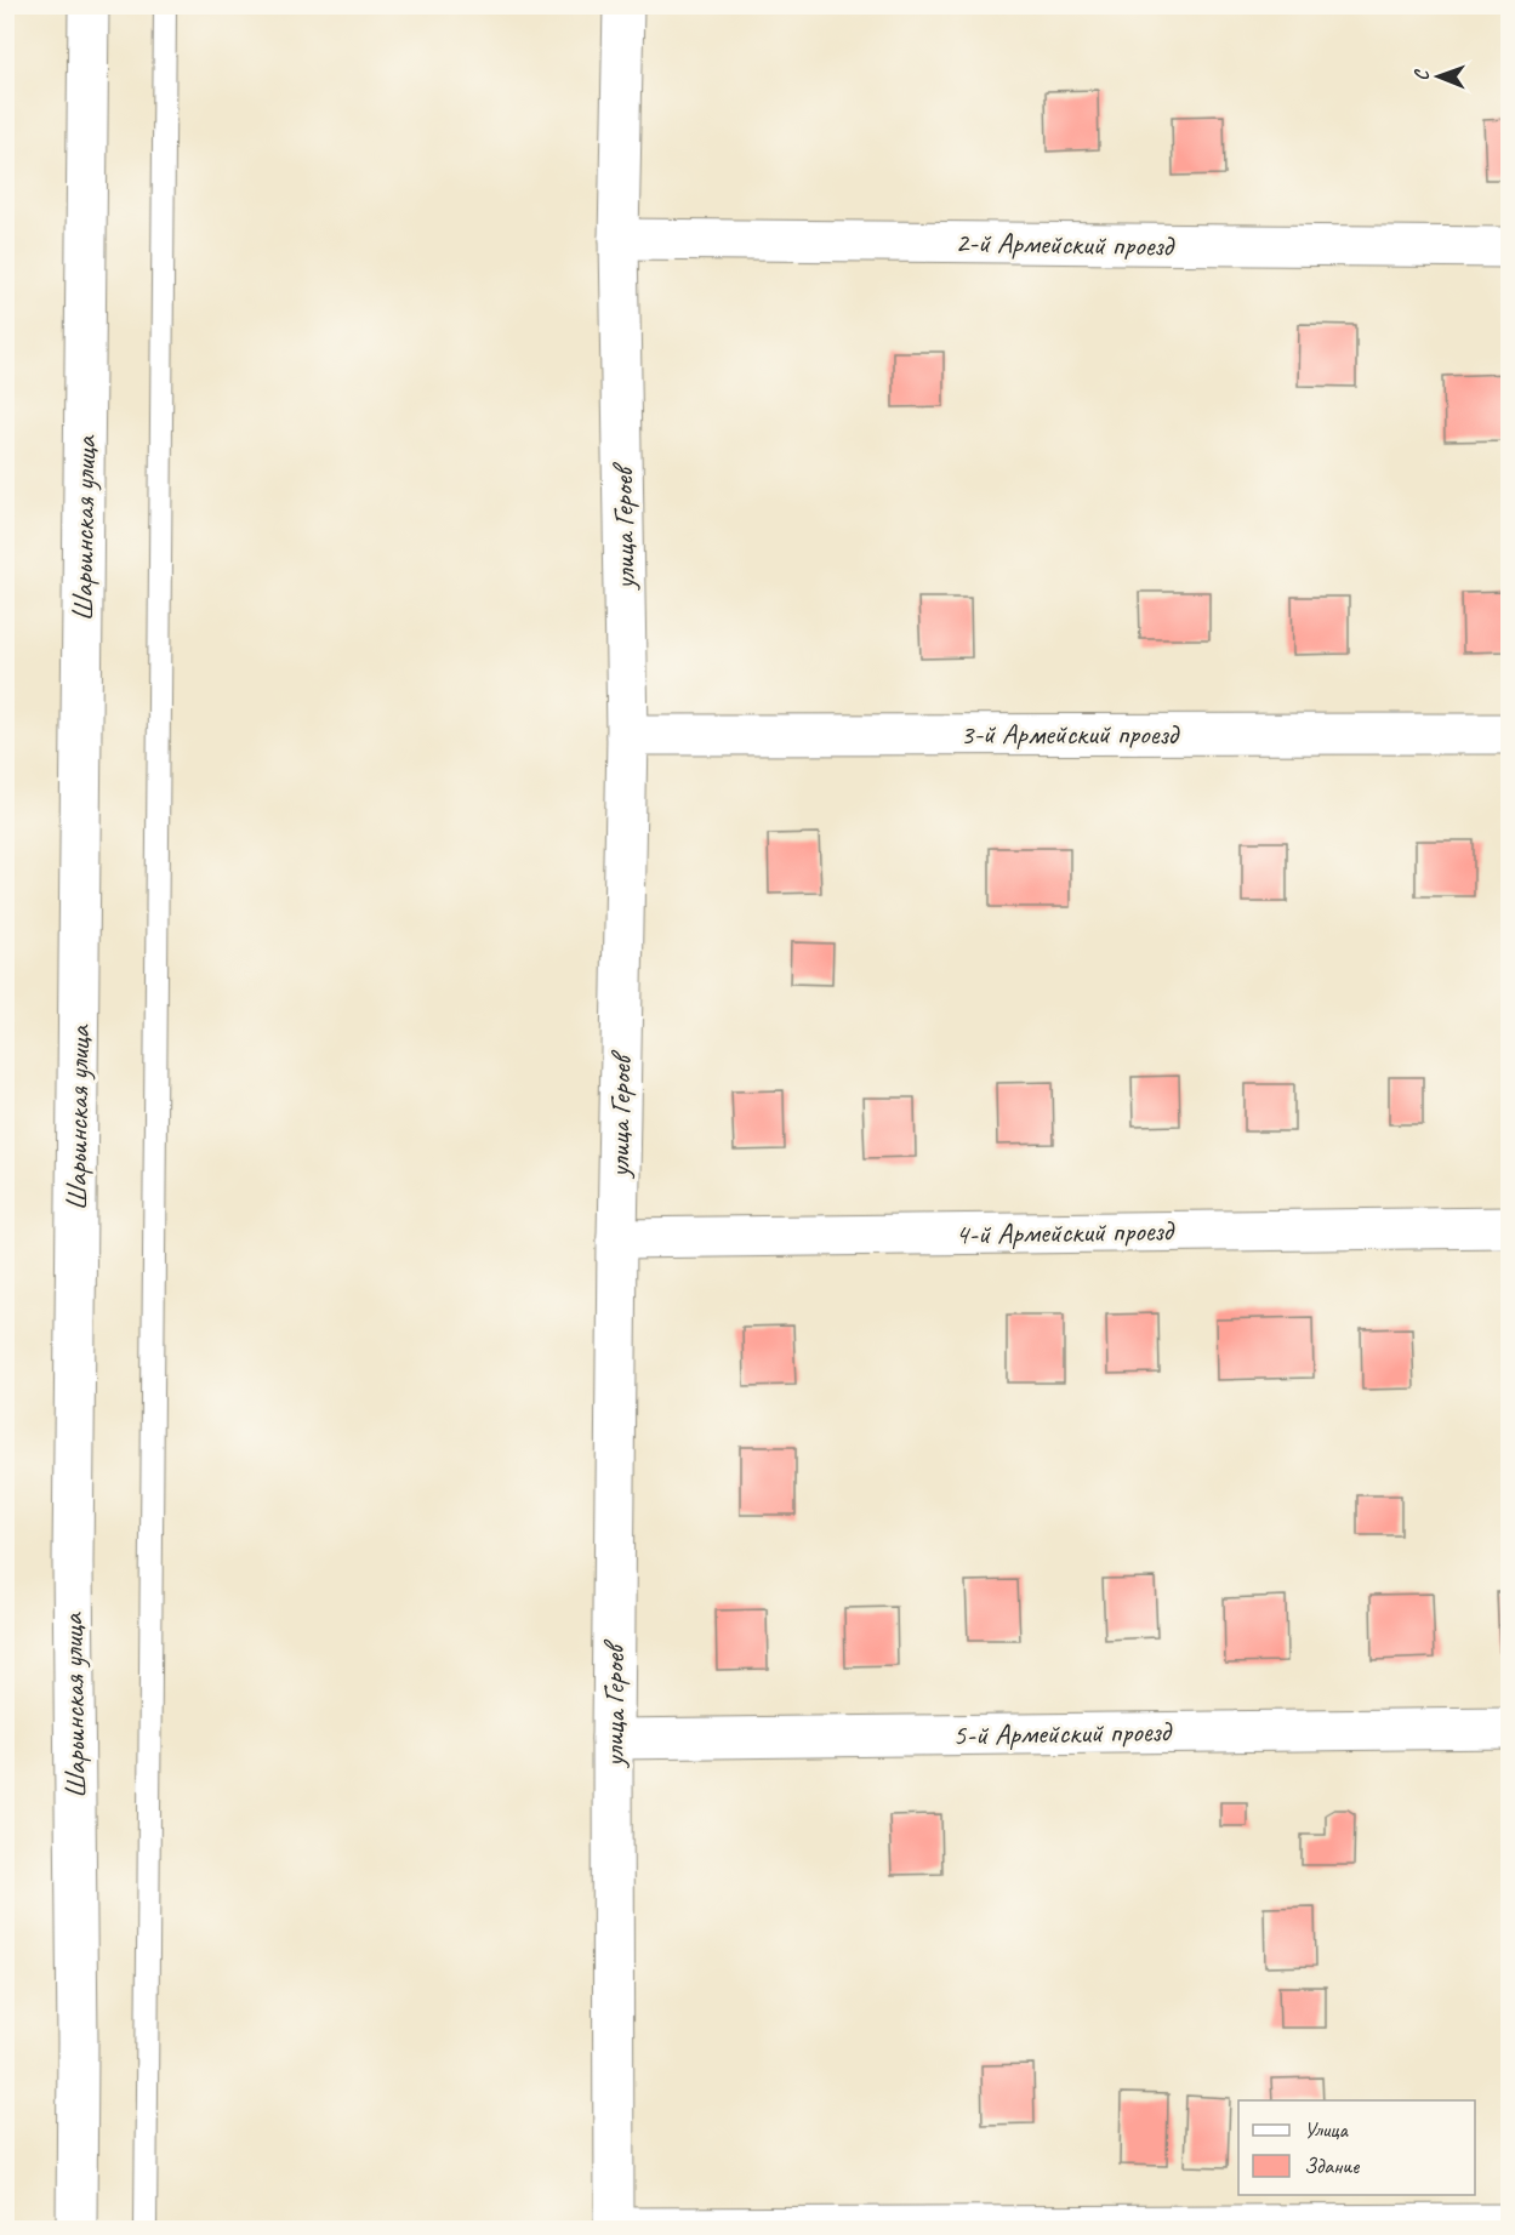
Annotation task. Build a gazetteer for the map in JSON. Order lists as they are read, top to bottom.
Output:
{
  "streets": {
    "street": [
      "2-й Армейский проезд",
      "Шарьинская улица",
      "улица Героев",
      "3-й Армейский проезд",
      "4-й Армейский проезд",
      "5-й Армейский проезд"
    ]
  },
  "crossings": [
    ["2-й Армейский проезд", "улица Героев"],
    ["улица Героев", "3-й Армейский проезд"],
    ["улица Героев", "4-й Армейский проезд"],
    ["улица Героев", "5-й Армейский проезд"]
  ],
  "legend": ["Улица", "Здание"],
  "north": "left"
}
